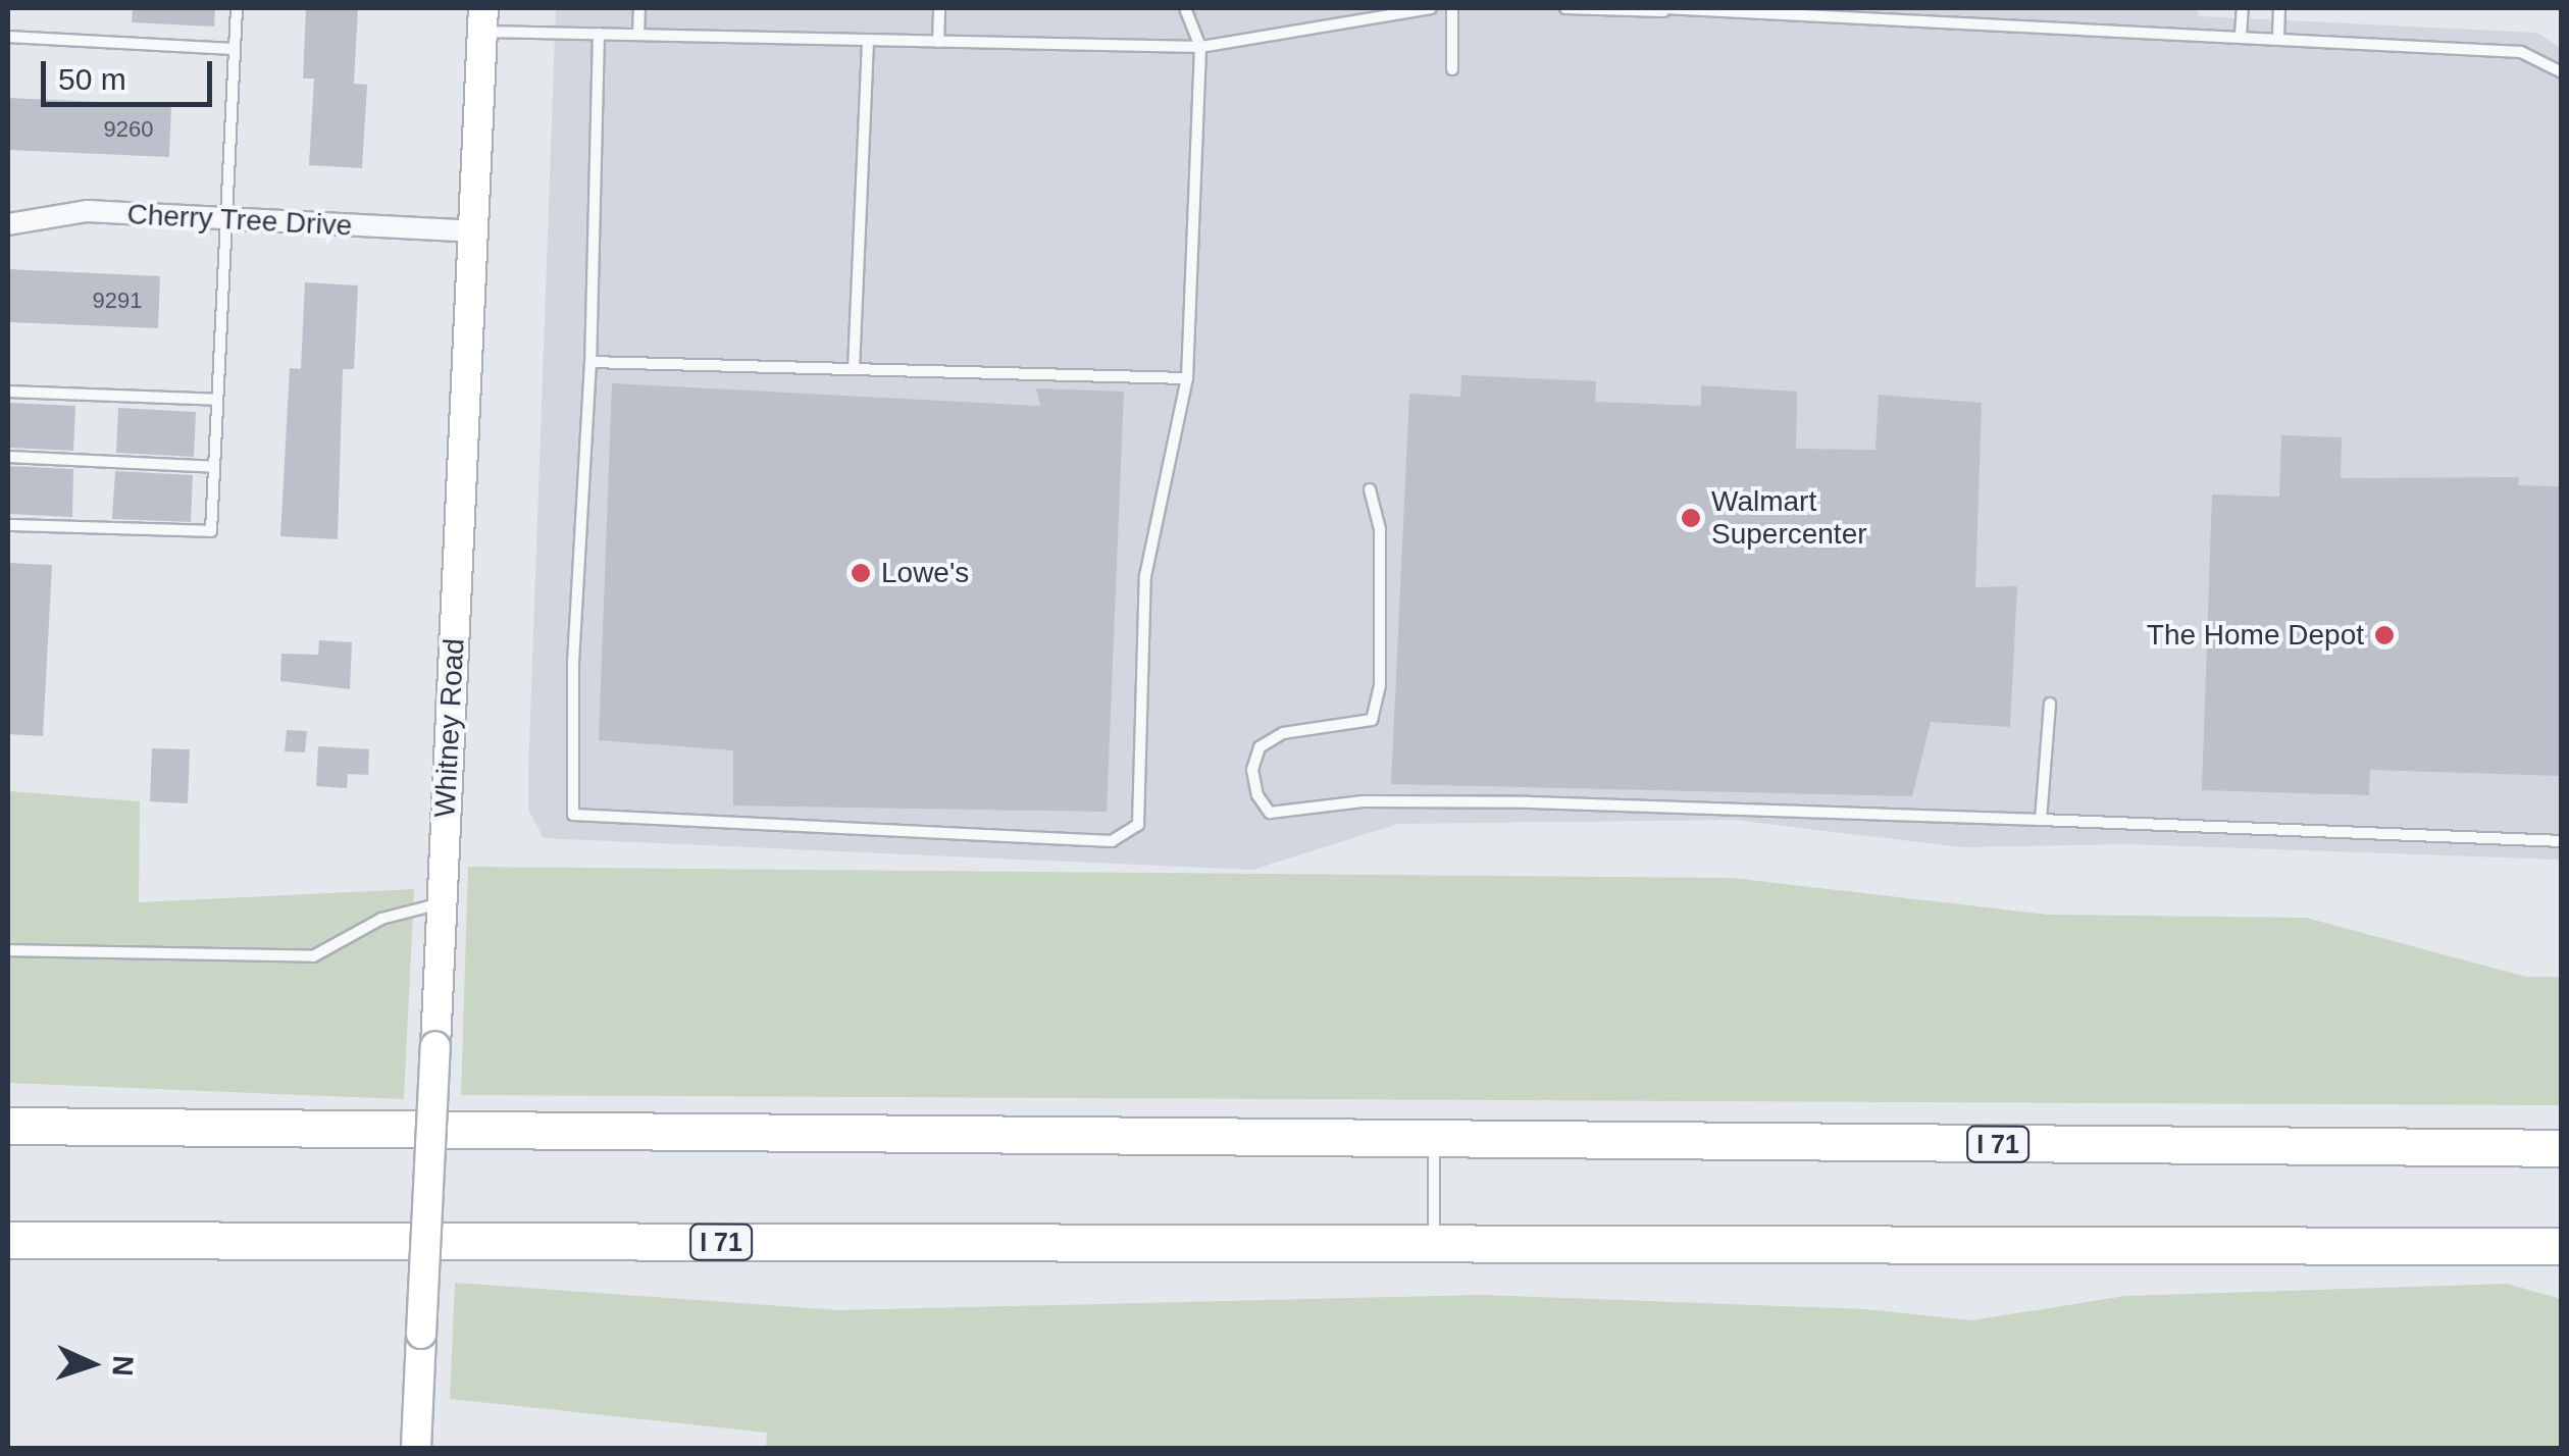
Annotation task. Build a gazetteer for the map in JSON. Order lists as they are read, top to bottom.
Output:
{
  "streets": {
    "highway": ["I 71"],
    "street": ["Cherry Tree Drive", "Whitney Road"]
  },
  "crossings": [
    ["Cherry Tree Drive", "Whitney Road"]
  ],
  "places": ["Walmart Supercenter", "Lowe's", "The Home Depot"],
  "house_numbers": ["9260", "9291"],
  "scale_bar": "50 m",
  "north": "right"
}
